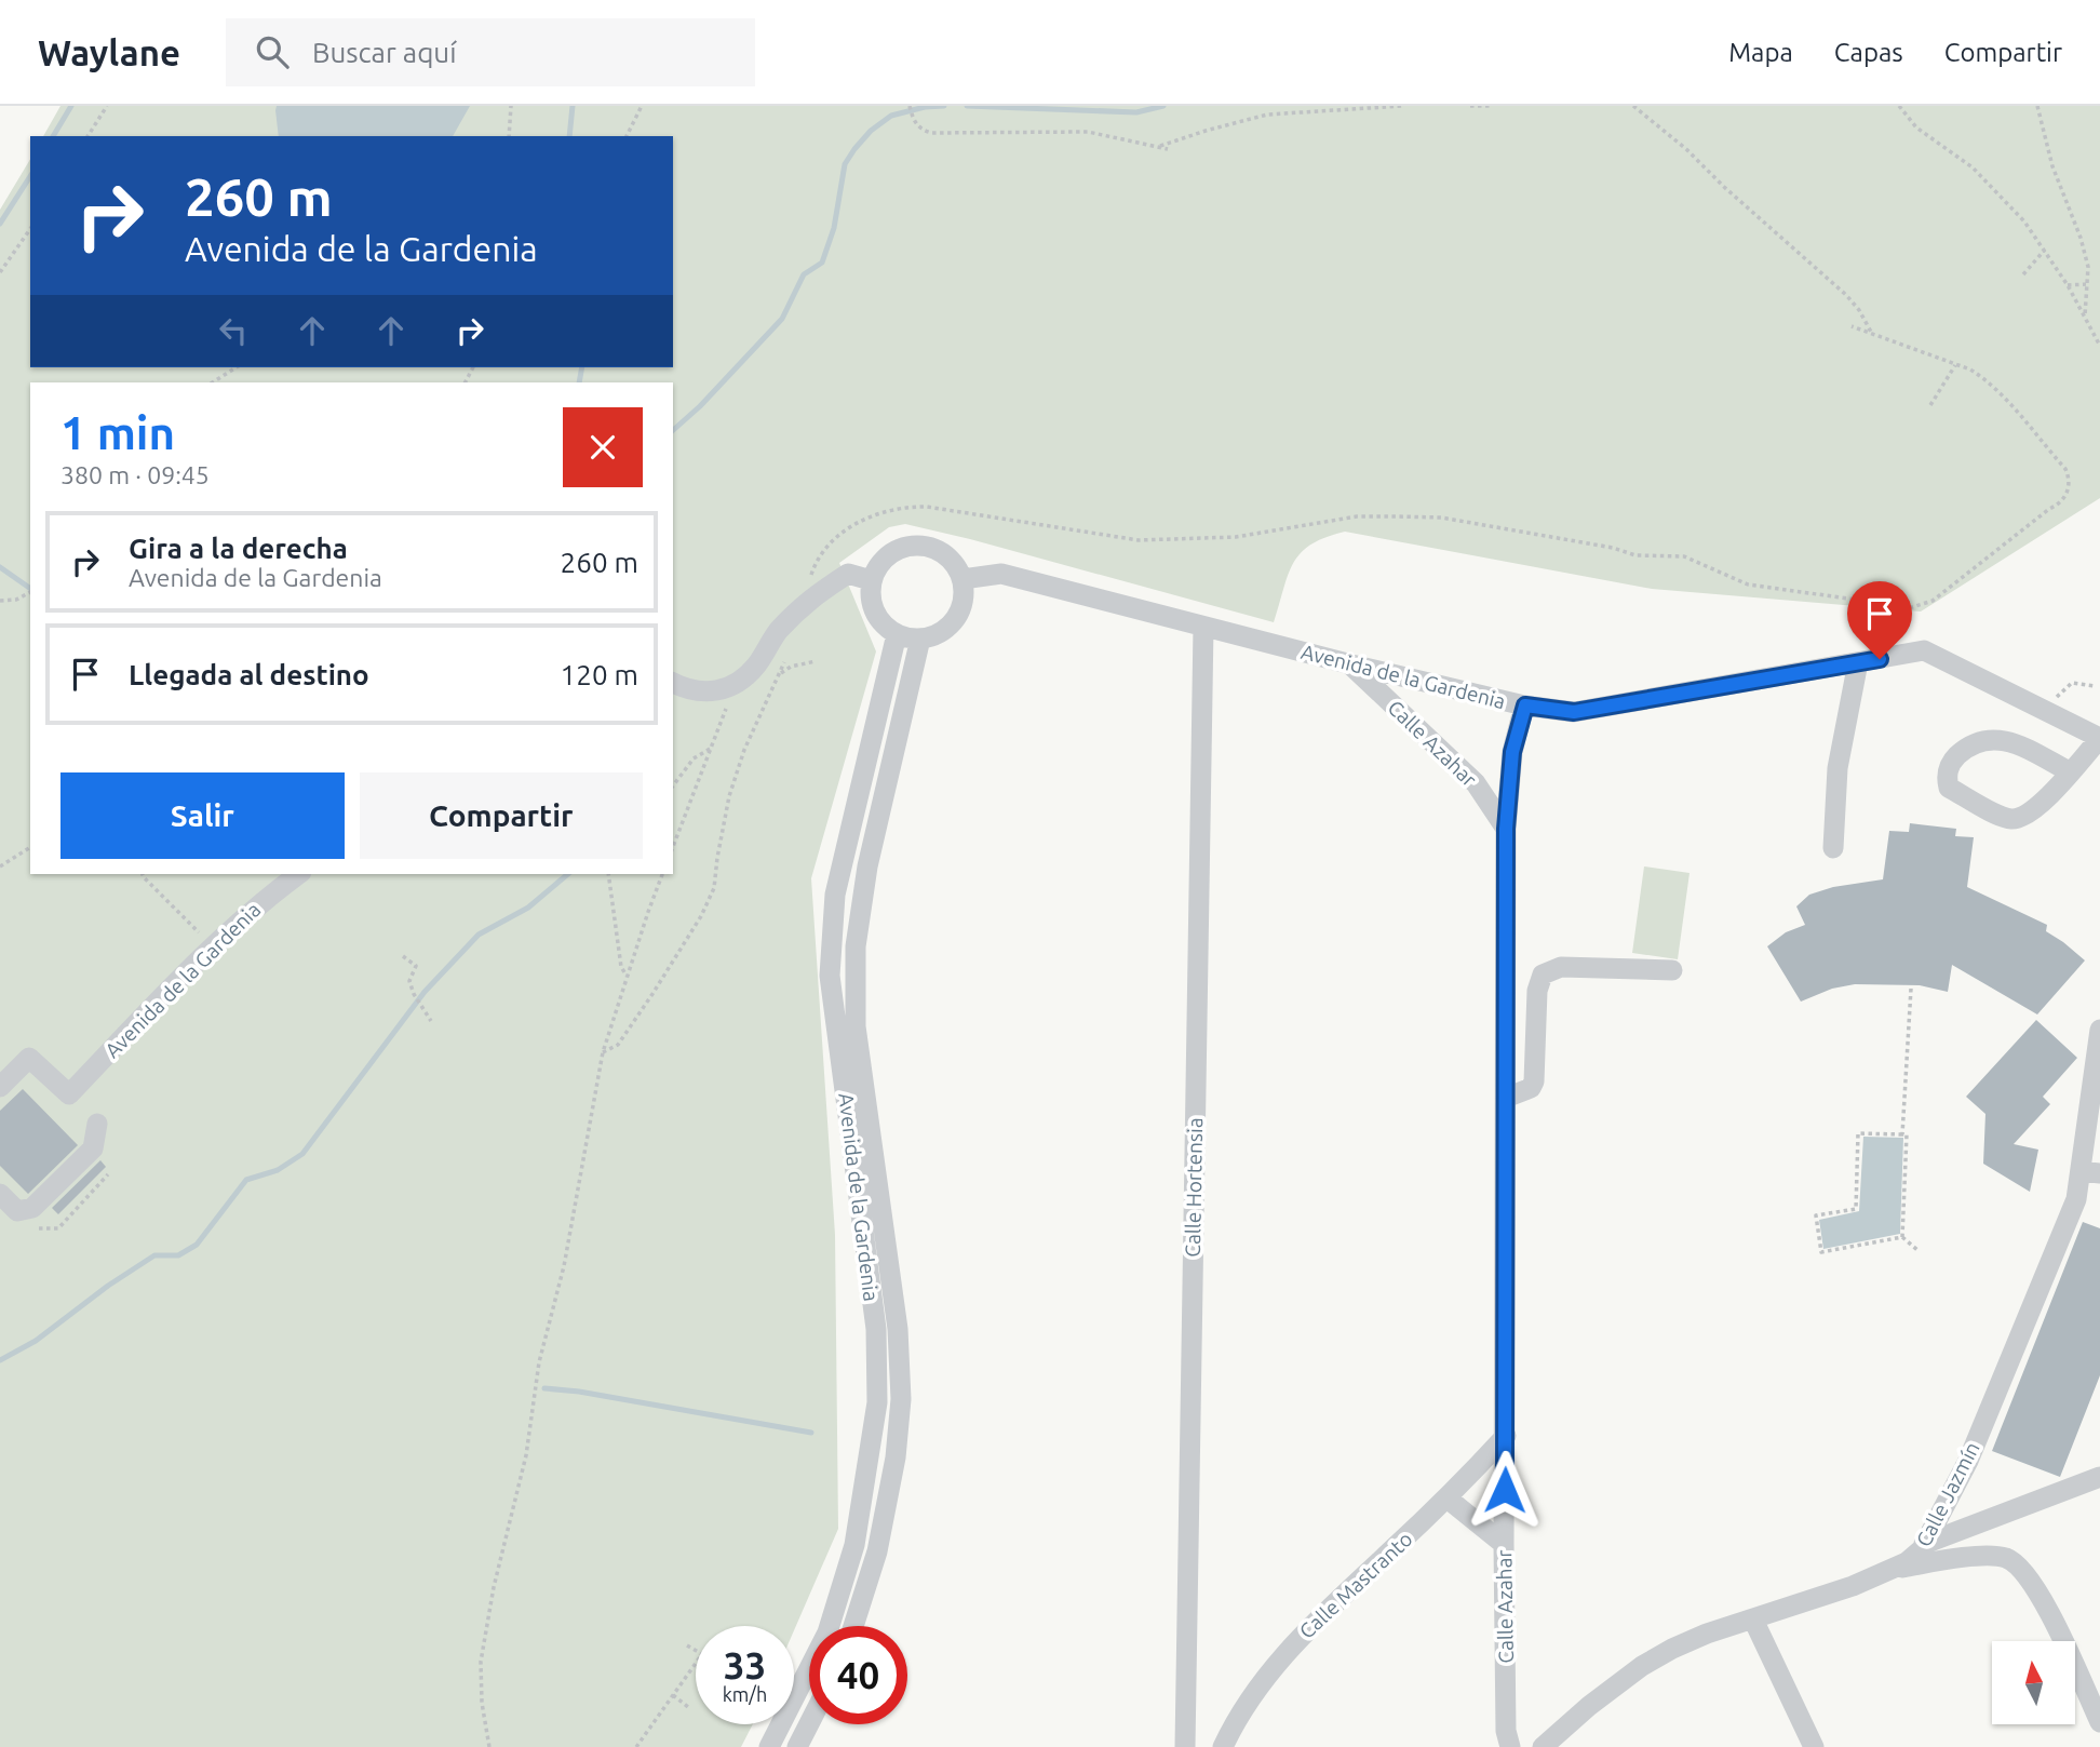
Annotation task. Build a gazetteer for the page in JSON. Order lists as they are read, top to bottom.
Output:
{
  "streets": {
    "street": [
      "Avenida de la Gardenia",
      "Calle Azahar",
      "Calle Hortensia",
      "Calle Jazmín",
      "Calle Mastranto"
    ]
  },
  "crossings": [
    ["Avenida de la Gardenia", "Calle Azahar"],
    ["Avenida de la Gardenia", "Calle Hortensia"],
    ["Calle Azahar", "Calle Mastranto"]
  ],
  "north": "top",
  "page": {
    "header": "Waylane",
    "search": "Buscar aquí",
    "nav": ["Mapa", "Capas", "Compartir"],
    "turn": ["260 m", "Avenida de la Gardenia"],
    "heading": ["1 min", "380 m · 09:45"],
    "list": [
      {
        "name": "Gira a la derecha",
        "note": "Avenida de la Gardenia",
        "value": "260 m"
      },
      {
        "name": "Llegada al destino",
        "value": "120 m"
      }
    ],
    "buttons": ["Salir", "Compartir"],
    "speed": "33 km/h",
    "limit": "40"
  }
}
